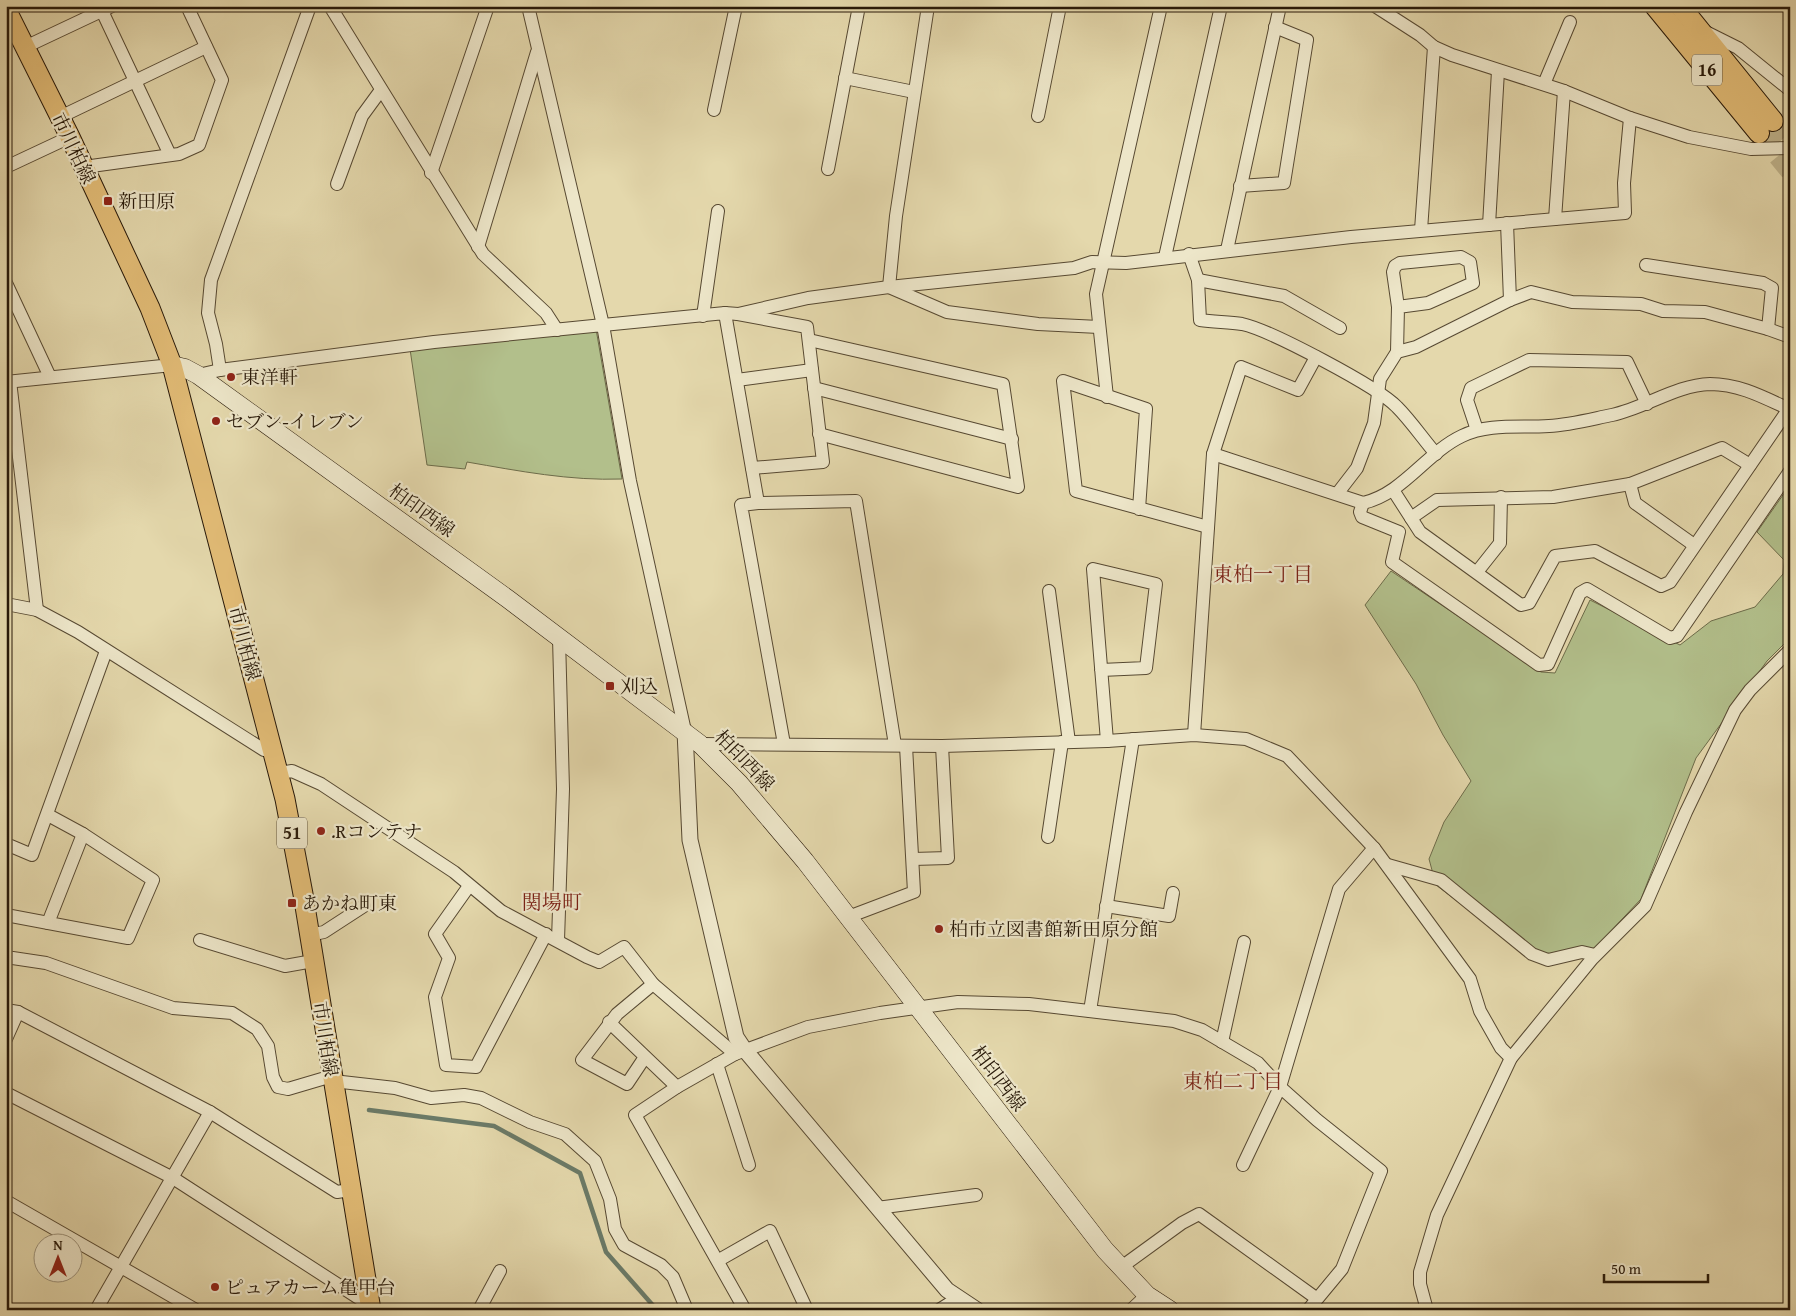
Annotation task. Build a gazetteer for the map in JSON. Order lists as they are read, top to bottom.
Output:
{
  "streets": {
    "highway": ["16"],
    "main road": ["市川柏線", "柏印西線", "51"]
  },
  "crossings": [
    ["市川柏線", "柏印西線"]
  ],
  "districts": ["東柏一丁目", "関場町", "東柏二丁目"],
  "places": {
    "transit": ["新田原", "刈込", "あかね町東"],
    "other": [
      "東洋軒",
      "セブン-イレブン",
      ".Rコンテナ",
      "柏市立図書館新田原分館",
      "ピュアカーム亀甲台"
    ]
  },
  "scale_bar": "50 m",
  "north": "top"
}
